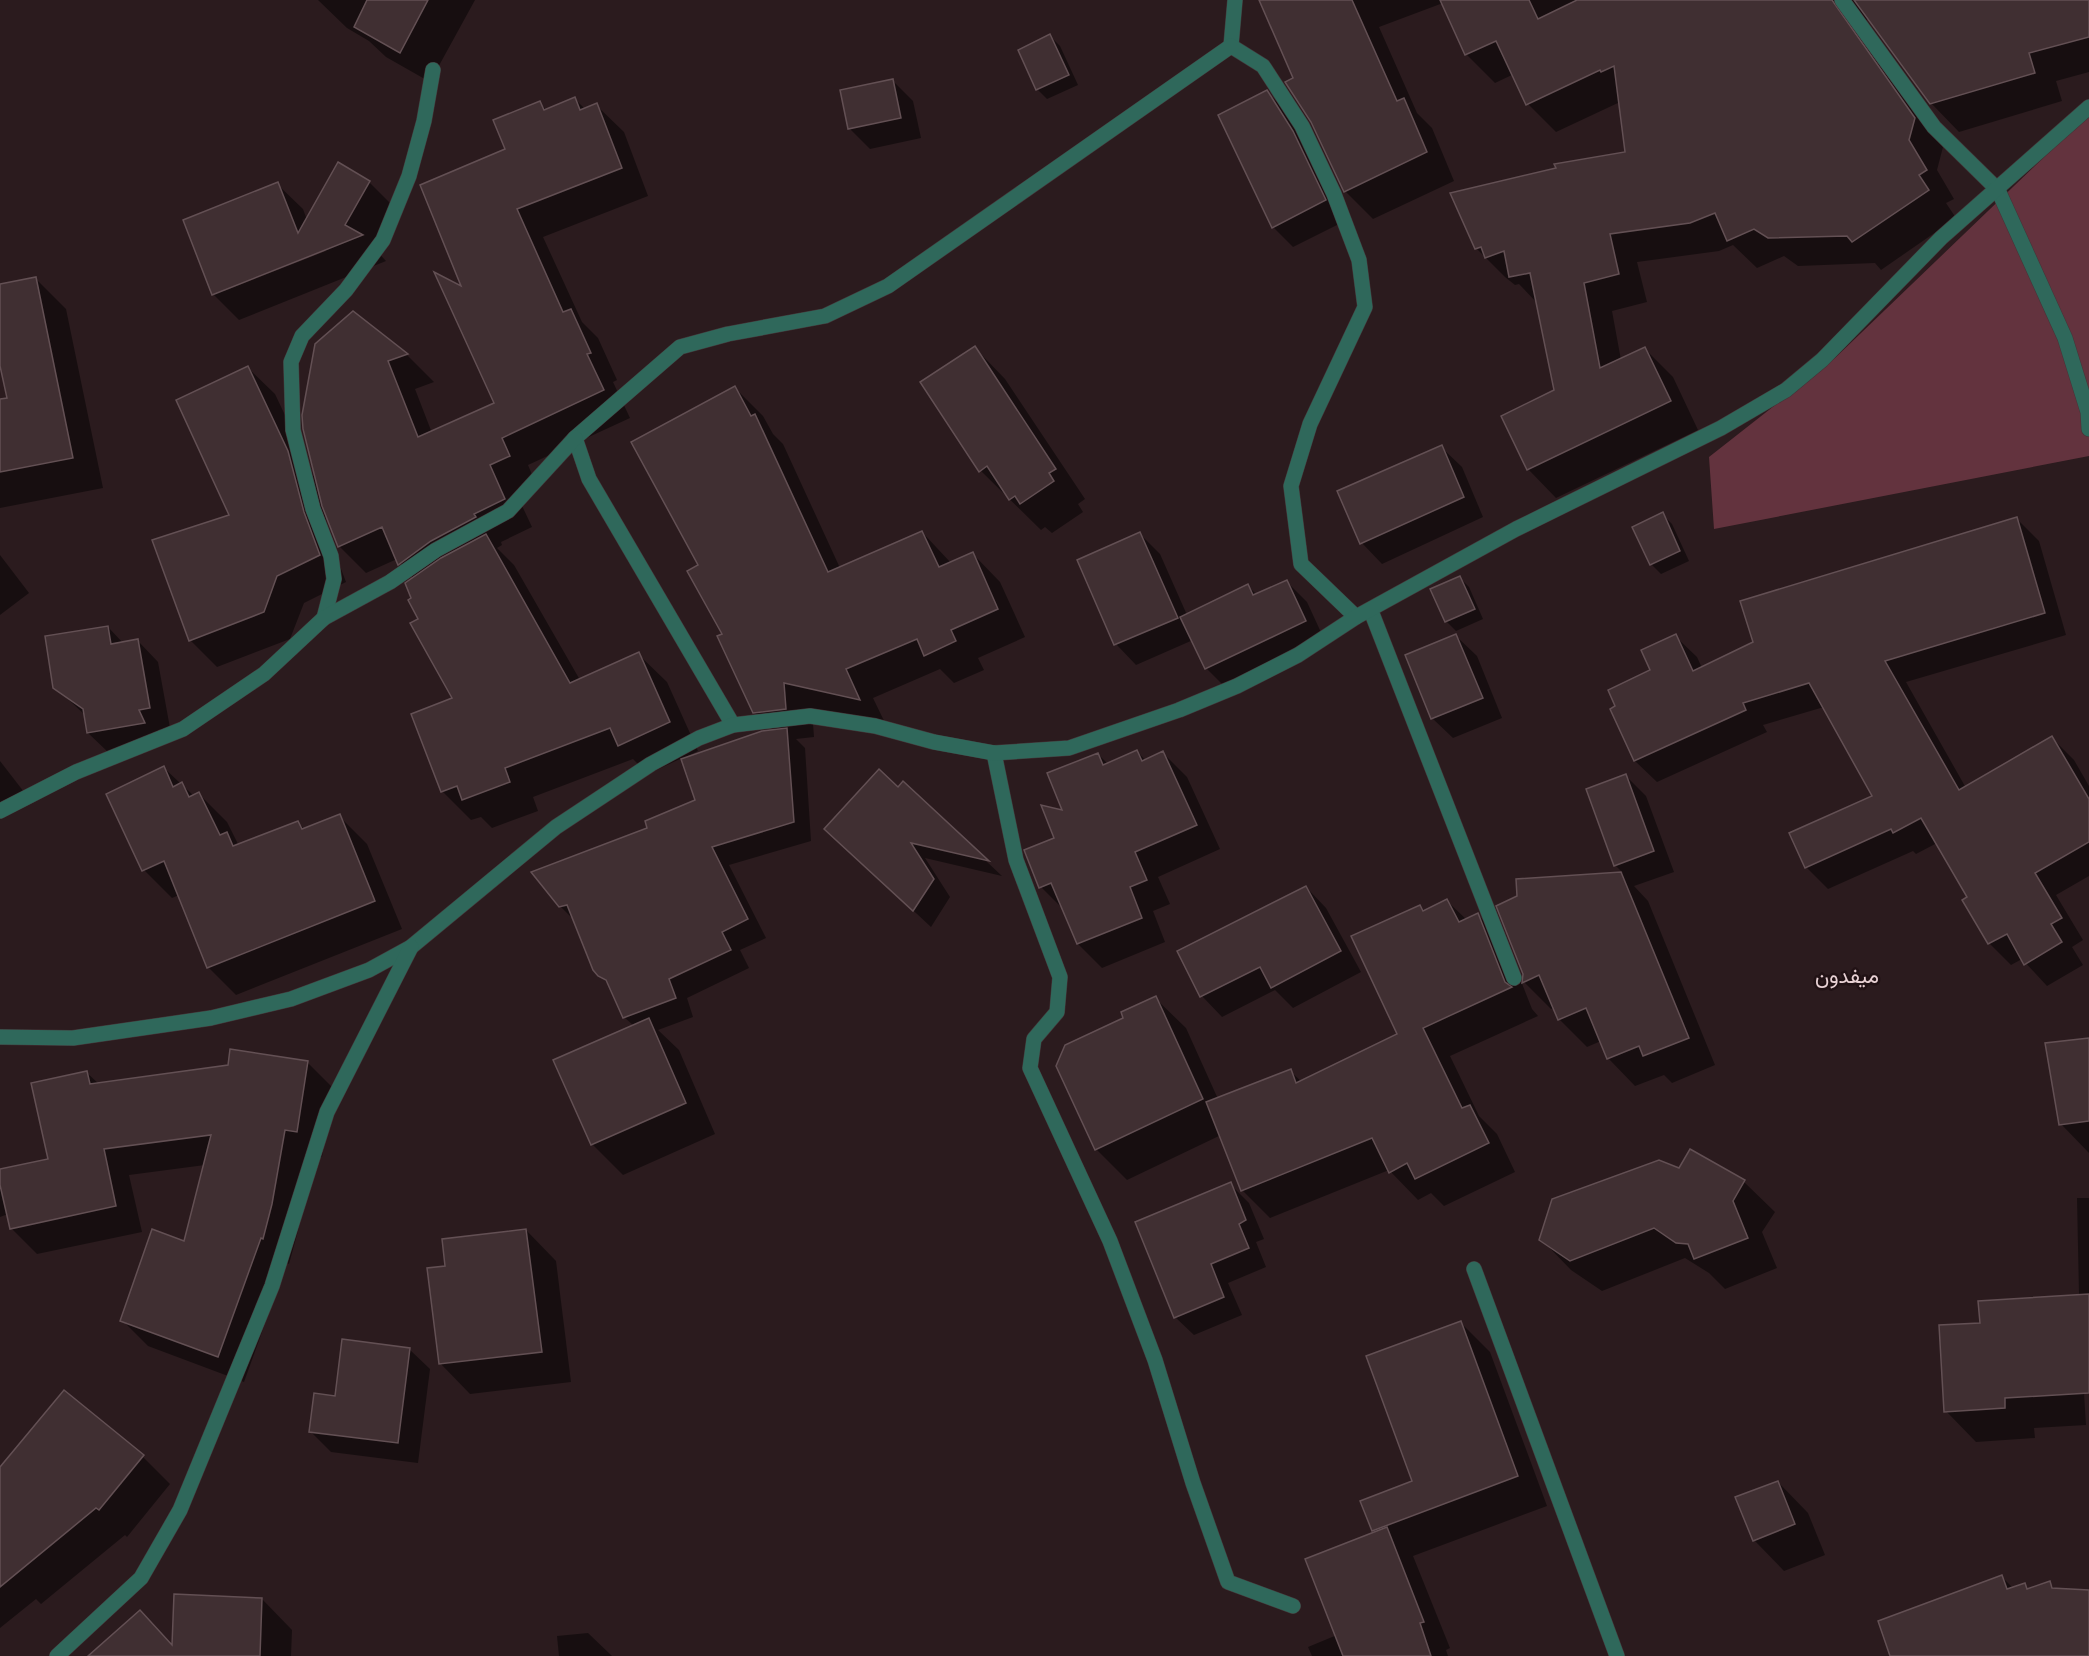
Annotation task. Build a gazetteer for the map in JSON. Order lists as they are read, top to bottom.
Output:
{
  "districts": ["ميفدون"]
}
